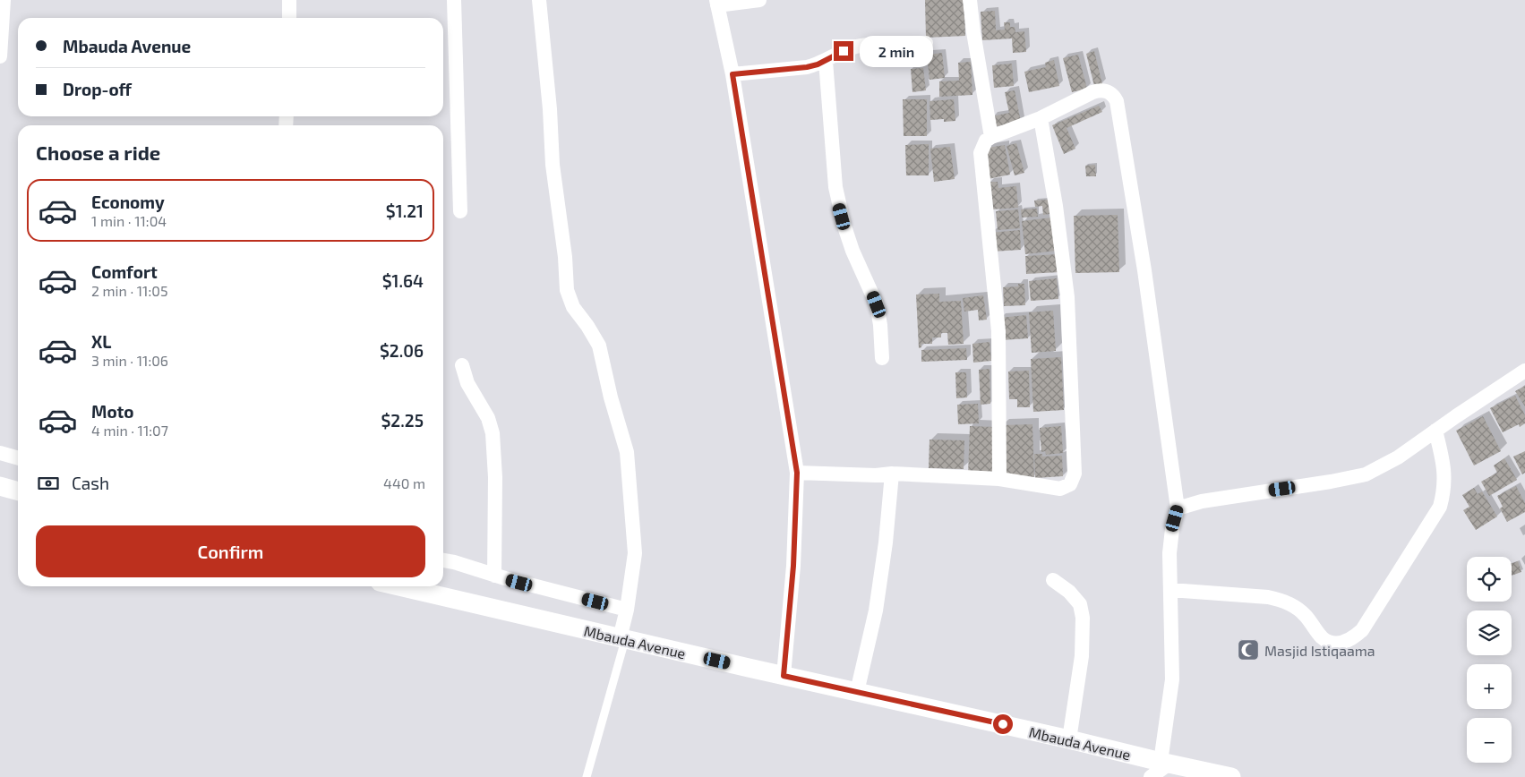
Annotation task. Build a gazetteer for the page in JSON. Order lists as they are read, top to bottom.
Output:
{
  "streets": {
    "street": ["Mbauda Avenue"]
  },
  "places": {
    "mosque": ["Masjid Istiqaama"]
  },
  "page": {
    "banner": ["Mbauda Avenue", "Drop-off"],
    "bubble": "2 min",
    "heading": "Choose a ride",
    "list": [
      {
        "name": "Economy",
        "note": "1 min · 11:04",
        "value": "$1.21"
      },
      {
        "name": "Comfort",
        "note": "2 min · 11:05",
        "value": "$1.64"
      },
      {
        "name": "XL",
        "note": "3 min · 11:06",
        "value": "$2.06"
      },
      {
        "name": "Moto",
        "note": "4 min · 11:07",
        "value": "$2.25"
      }
    ],
    "pay": ["Cash", "440 m"],
    "buttons": "Confirm",
    "map_buttons": ["+", "−"]
  }
}
